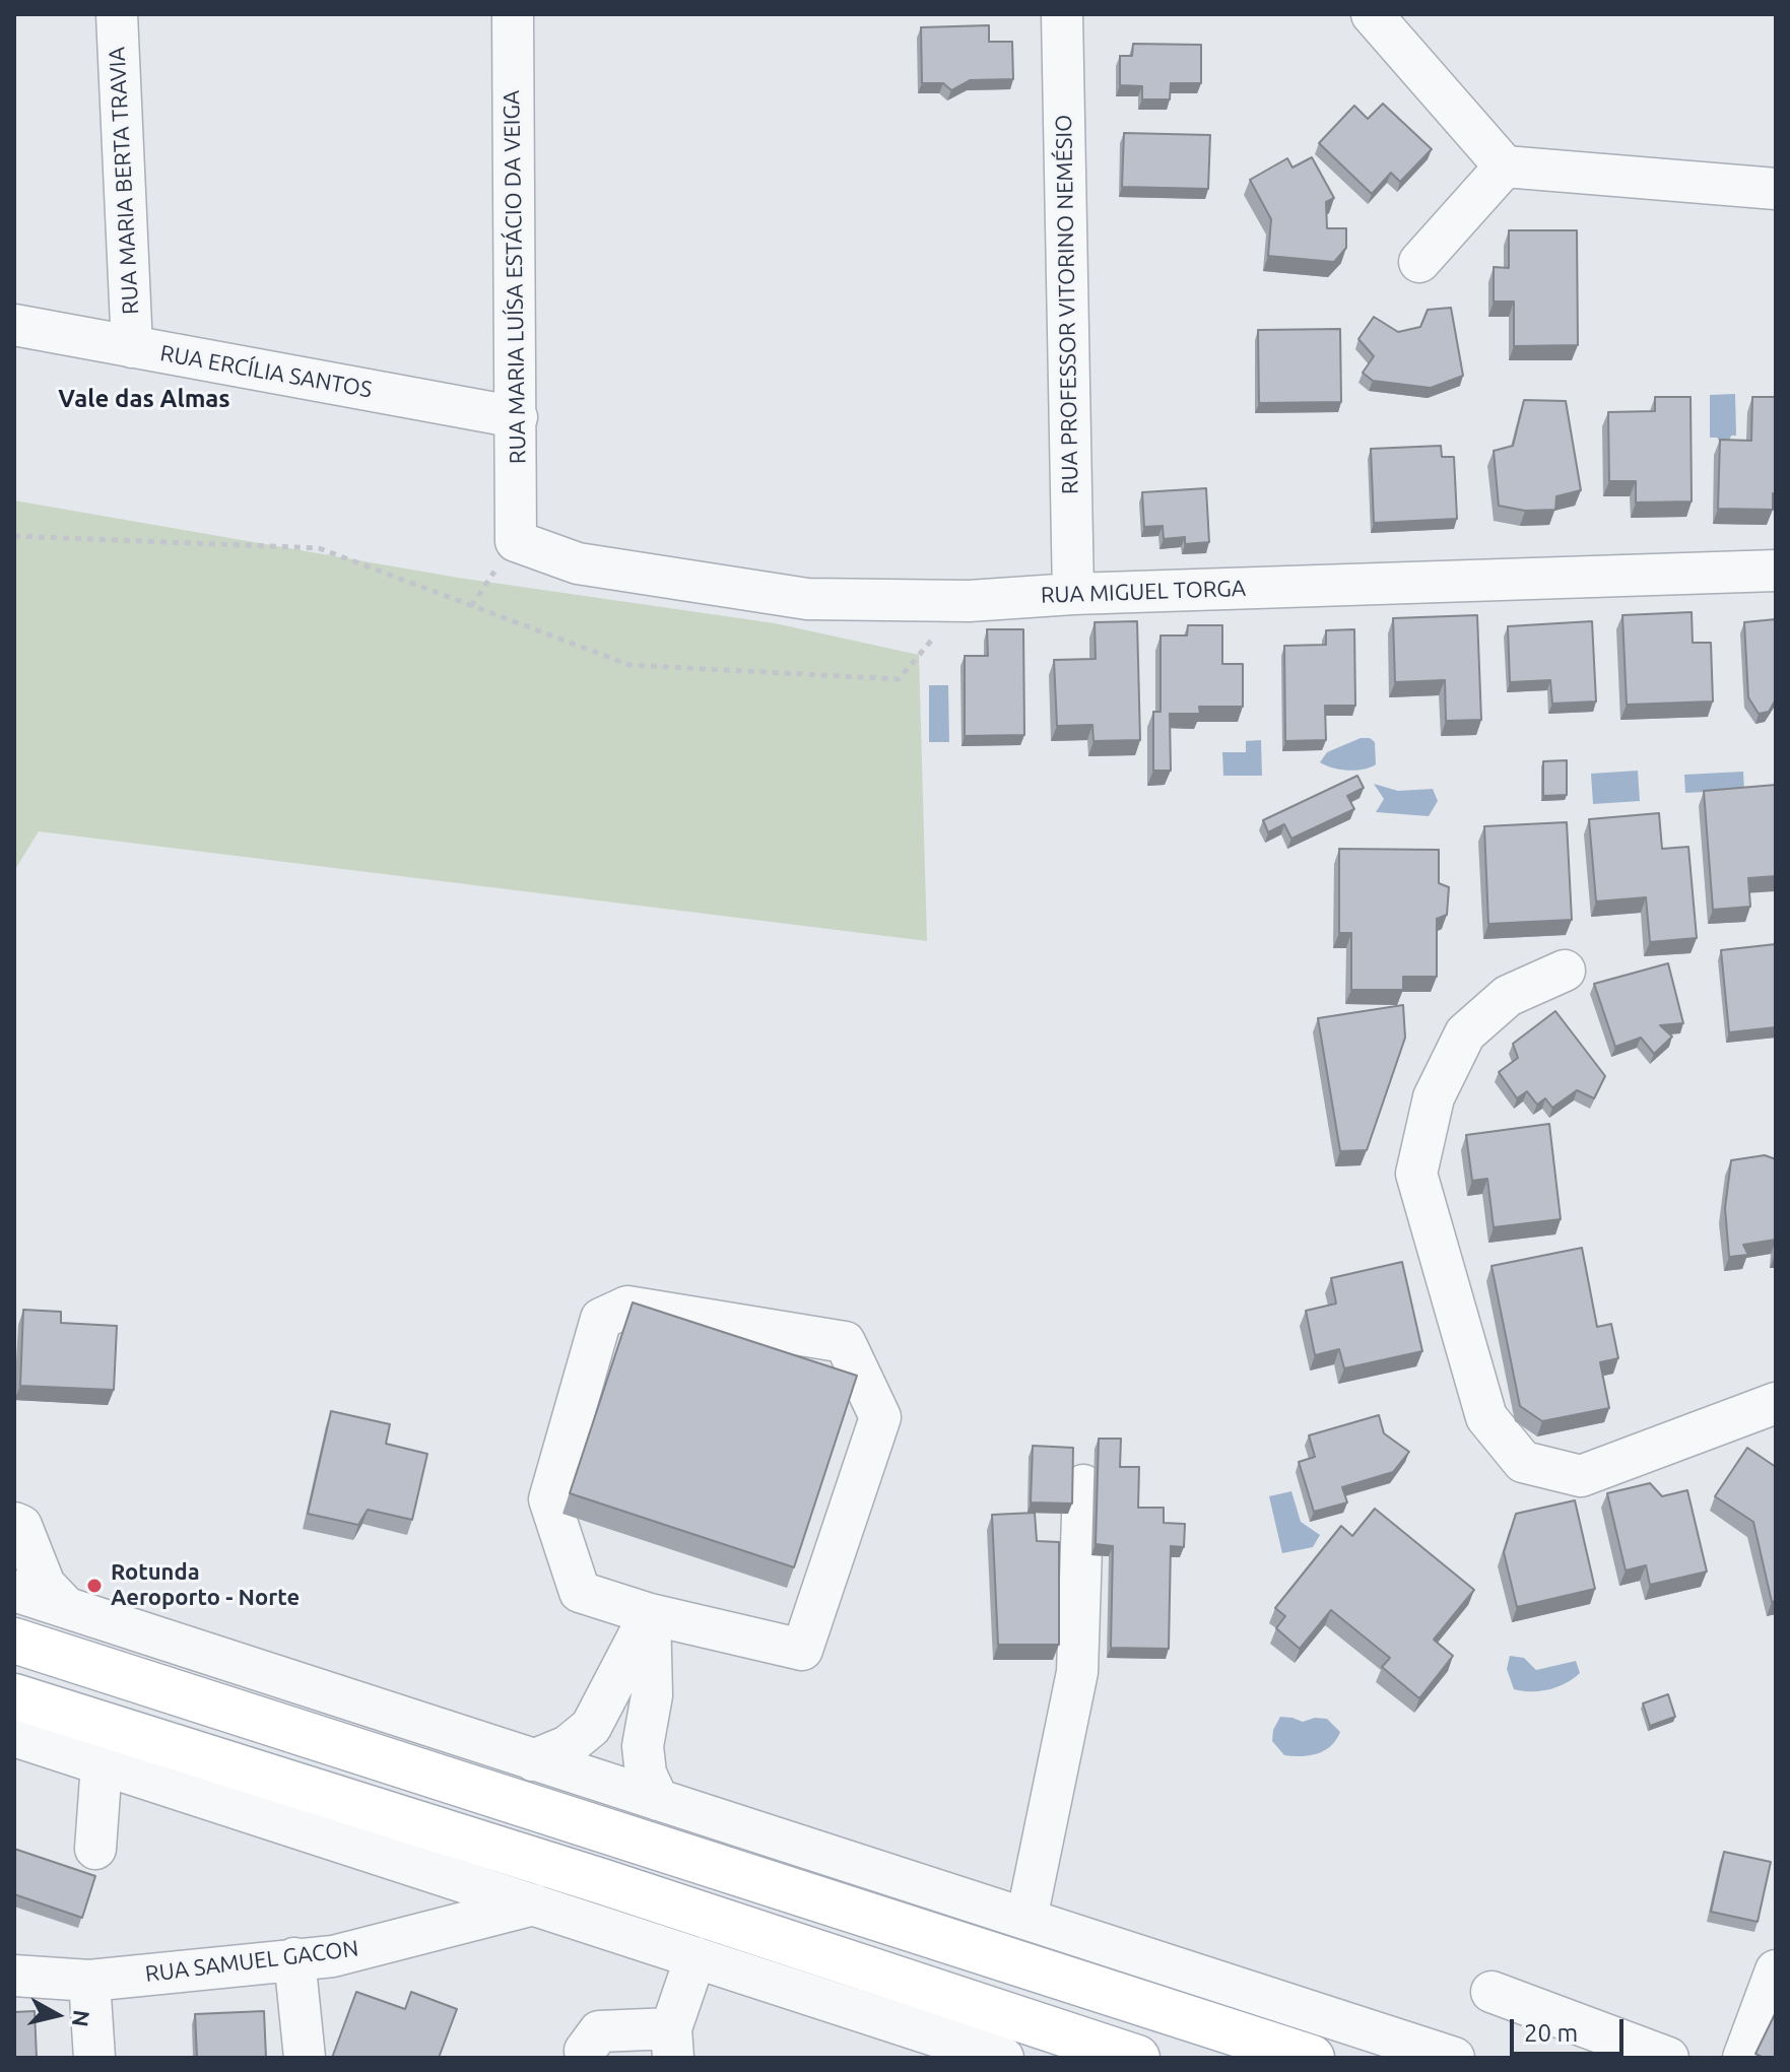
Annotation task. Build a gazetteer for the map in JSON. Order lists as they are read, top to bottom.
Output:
{
  "streets": {
    "street": [
      "RUA MARIA BERTA TRAVIA",
      "RUA MARIA LUÍSA ESTÁCIO DA VEIGA",
      "RUA PROFESSOR VITORINO NEMÉSIO",
      "RUA ERCÍLIA SANTOS",
      "RUA MIGUEL TORGA",
      "RUA SAMUEL GACON"
    ]
  },
  "crossings": [
    ["RUA MARIA BERTA TRAVIA", "RUA ERCÍLIA SANTOS"],
    ["RUA MARIA LUÍSA ESTÁCIO DA VEIGA", "RUA ERCÍLIA SANTOS"],
    ["RUA MARIA LUÍSA ESTÁCIO DA VEIGA", "RUA MIGUEL TORGA"],
    ["RUA PROFESSOR VITORINO NEMÉSIO", "RUA MIGUEL TORGA"]
  ],
  "districts": ["Vale das Almas"],
  "places": ["Rotunda Aeroporto - Norte"],
  "scale_bar": "20 m",
  "north": "right"
}
